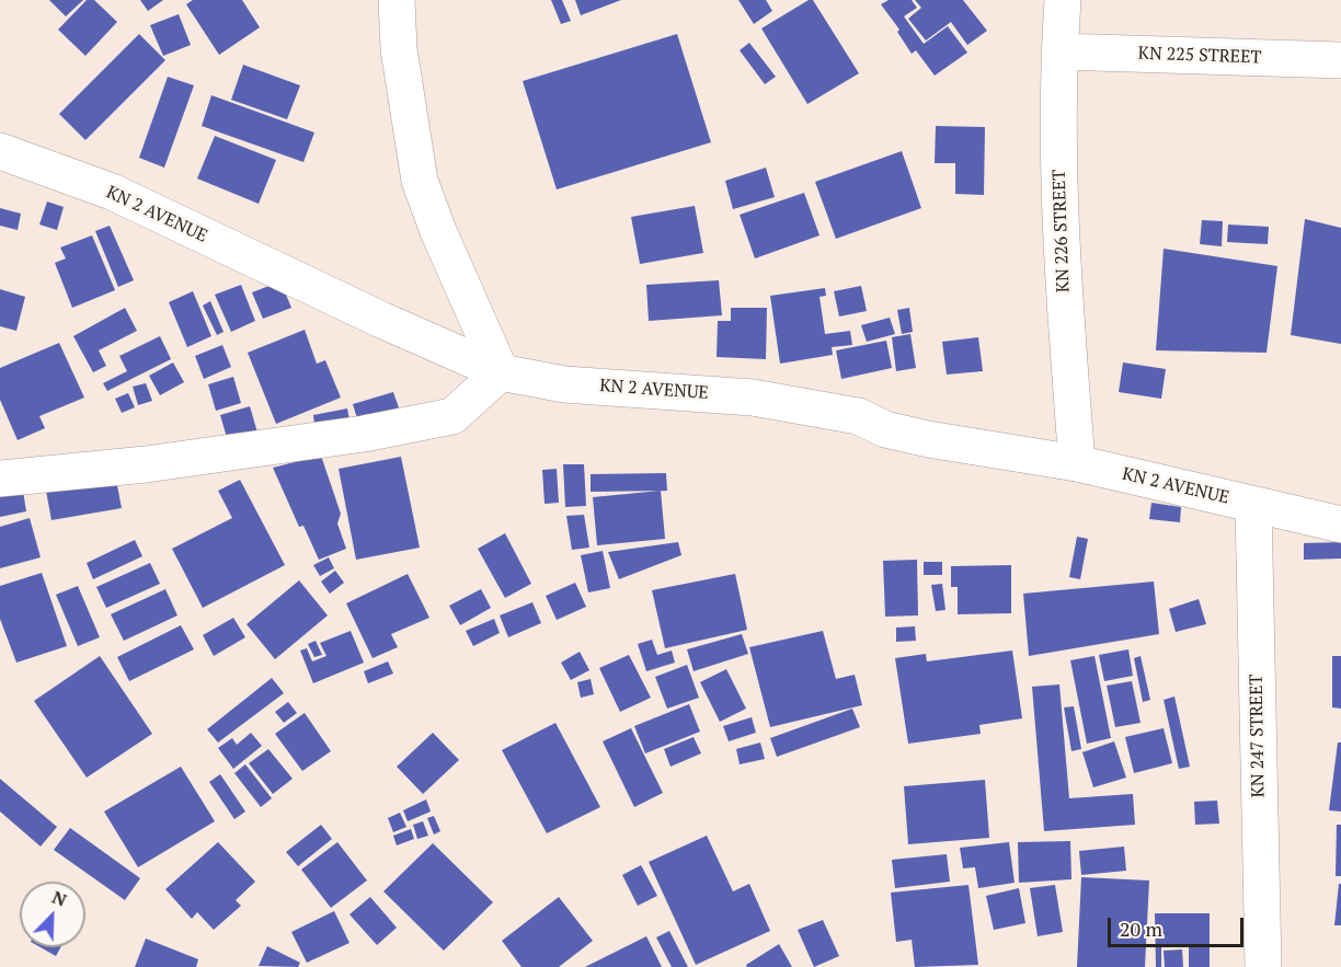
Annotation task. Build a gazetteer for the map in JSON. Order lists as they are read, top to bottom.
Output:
{
  "streets": {
    "main road": [
      "KN 225 STREET",
      "KN 2 AVENUE",
      "KN 226 STREET",
      "KN 247 STREET"
    ]
  },
  "crossings": [
    ["KN 225 STREET", "KN 226 STREET"],
    ["KN 2 AVENUE", "KN 226 STREET"],
    ["KN 2 AVENUE", "KN 247 STREET"]
  ],
  "scale_bar": "20 m",
  "north": "top right"
}
